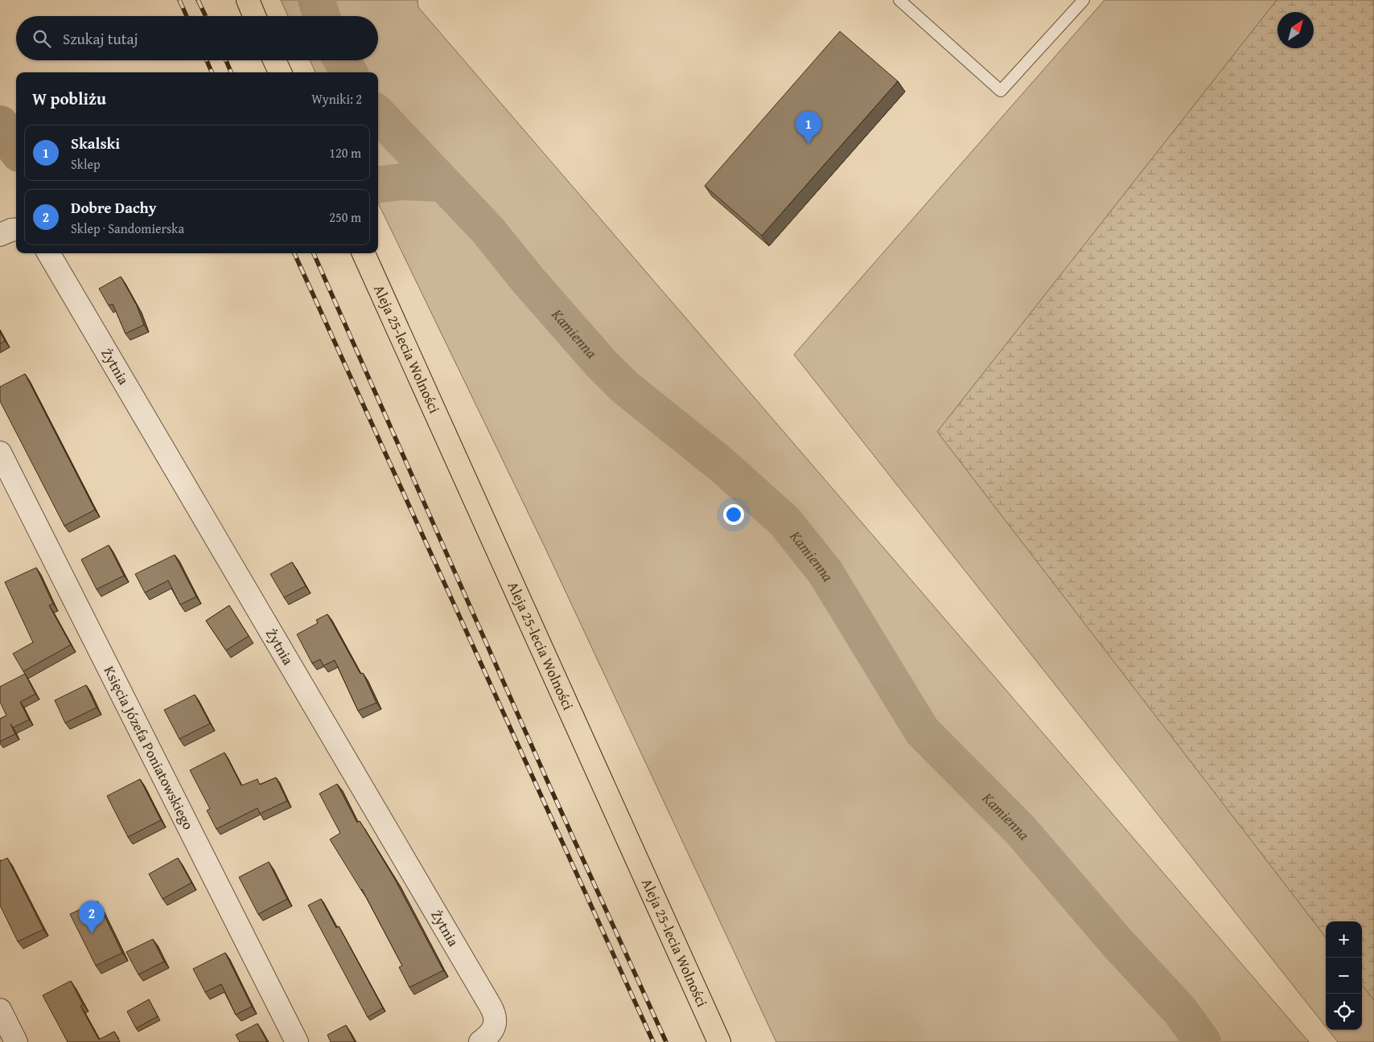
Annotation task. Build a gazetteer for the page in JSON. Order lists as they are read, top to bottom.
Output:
{
  "streets": {
    "main road": ["Aleja 25-lecia Wolności"],
    "street": ["Żytnia", "Księcia Józefa Poniatowskiego"]
  },
  "water": ["Kamienna"],
  "north": "top right",
  "page": {
    "search": "Szukaj tutaj",
    "heading": ["W pobliżu", "Wyniki: 2"],
    "pins": ["1", "2"],
    "list": [
      {
        "mark": "1",
        "name": "Skalski",
        "note": "Sklep",
        "value": "120 m"
      },
      {
        "mark": "2",
        "name": "Dobre Dachy",
        "note": "Sklep · Sandomierska",
        "value": "250 m"
      }
    ],
    "map_buttons": ["+", "−"]
  }
}
